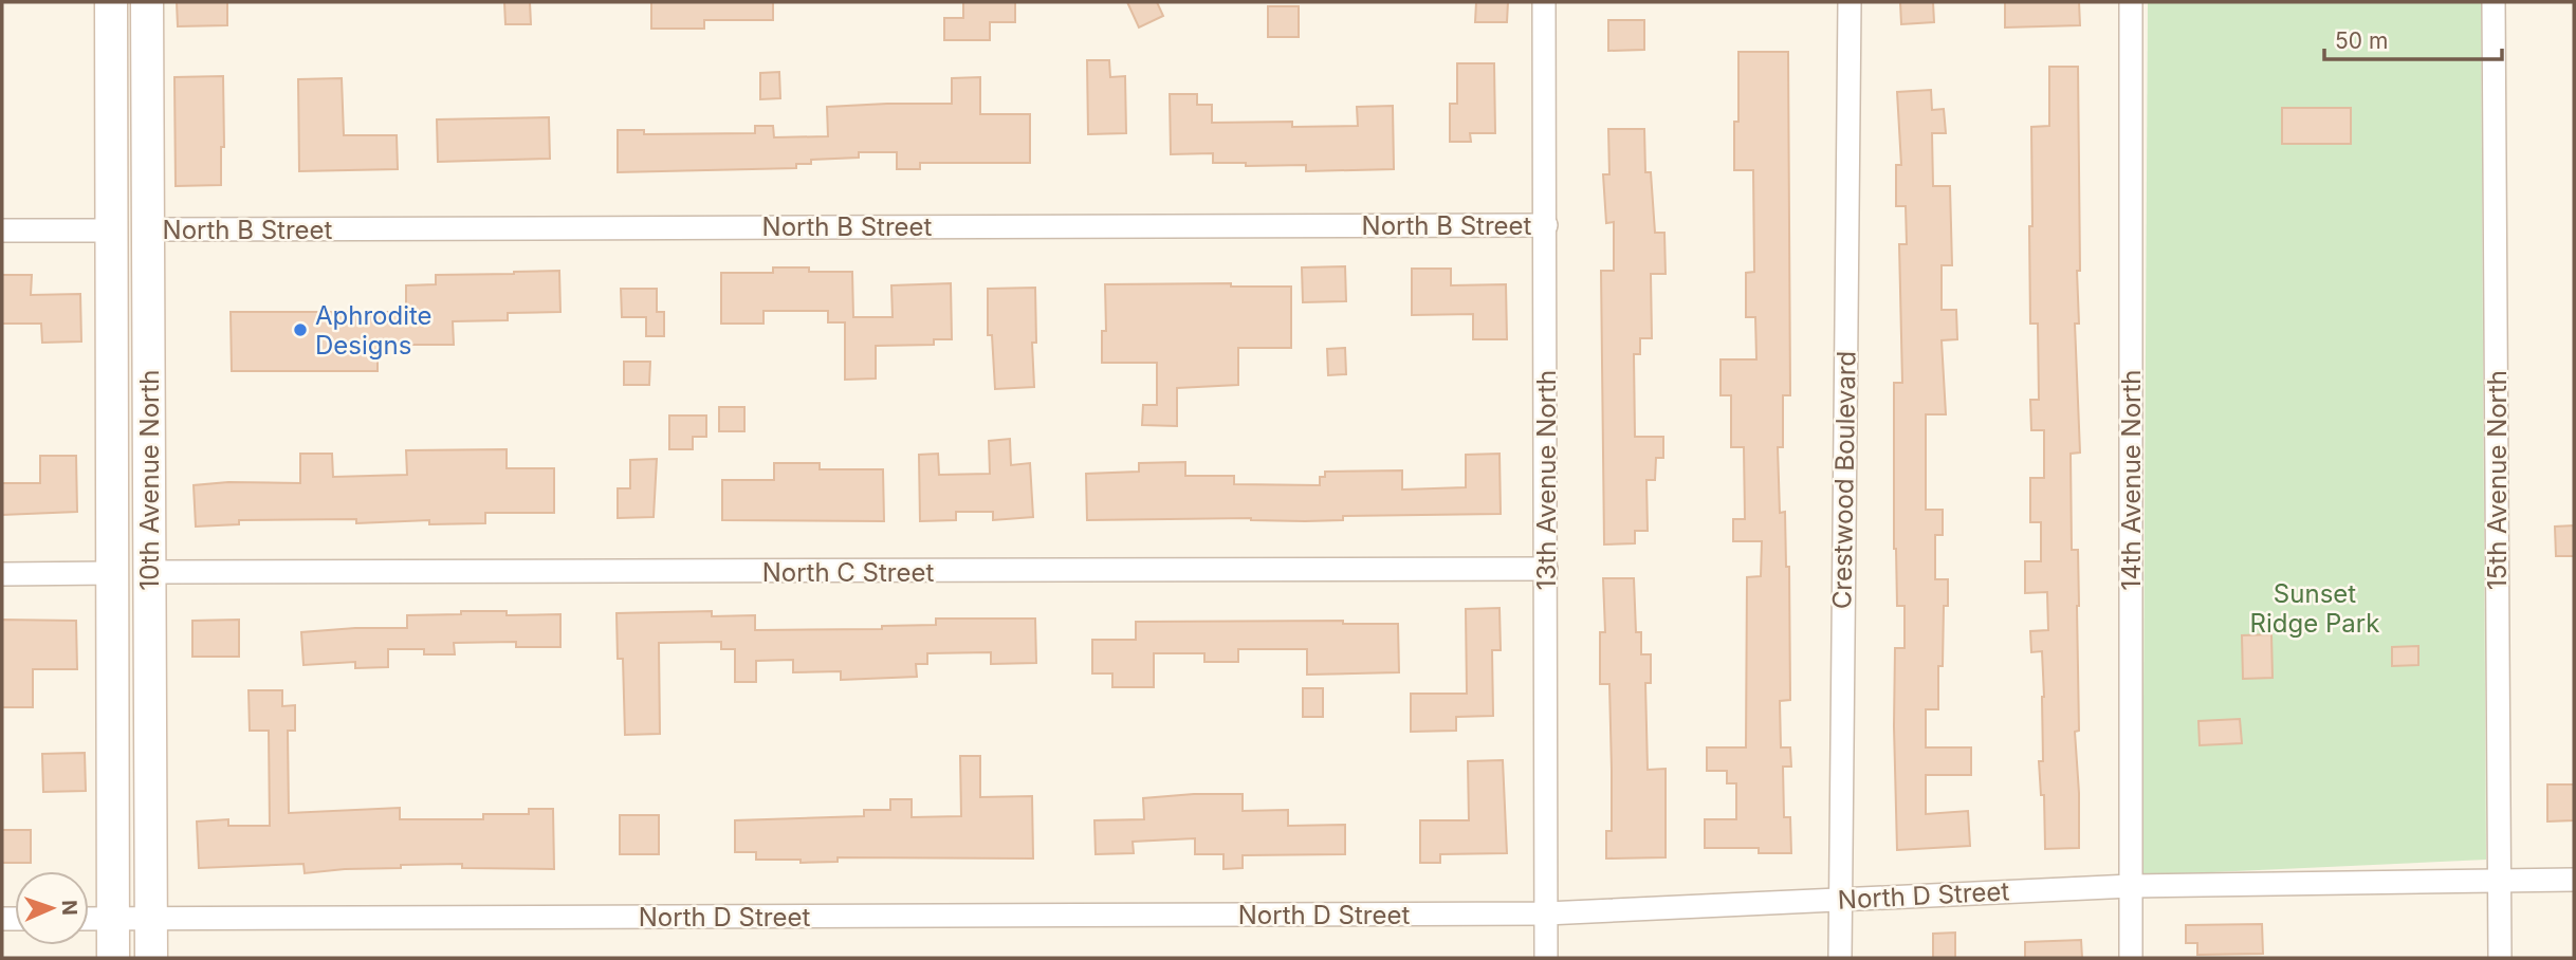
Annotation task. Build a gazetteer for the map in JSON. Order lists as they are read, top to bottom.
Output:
{
  "streets": {
    "main road": ["10th Avenue North"],
    "street": [
      "North B Street",
      "13th Avenue North",
      "Crestwood Boulevard",
      "14th Avenue North",
      "15th Avenue North",
      "North C Street",
      "North D Street"
    ]
  },
  "crossings": [
    ["North B Street", "10th Avenue North"],
    ["North B Street", "13th Avenue North"],
    ["10th Avenue North", "North C Street"],
    ["10th Avenue North", "North D Street"],
    ["13th Avenue North", "North C Street"],
    ["13th Avenue North", "North D Street"],
    ["Crestwood Boulevard", "North D Street"],
    ["14th Avenue North", "North D Street"],
    ["15th Avenue North", "North D Street"]
  ],
  "parks": ["Sunset Ridge Park"],
  "places": ["Aphrodite Designs"],
  "scale_bar": "50 m",
  "north": "right"
}
